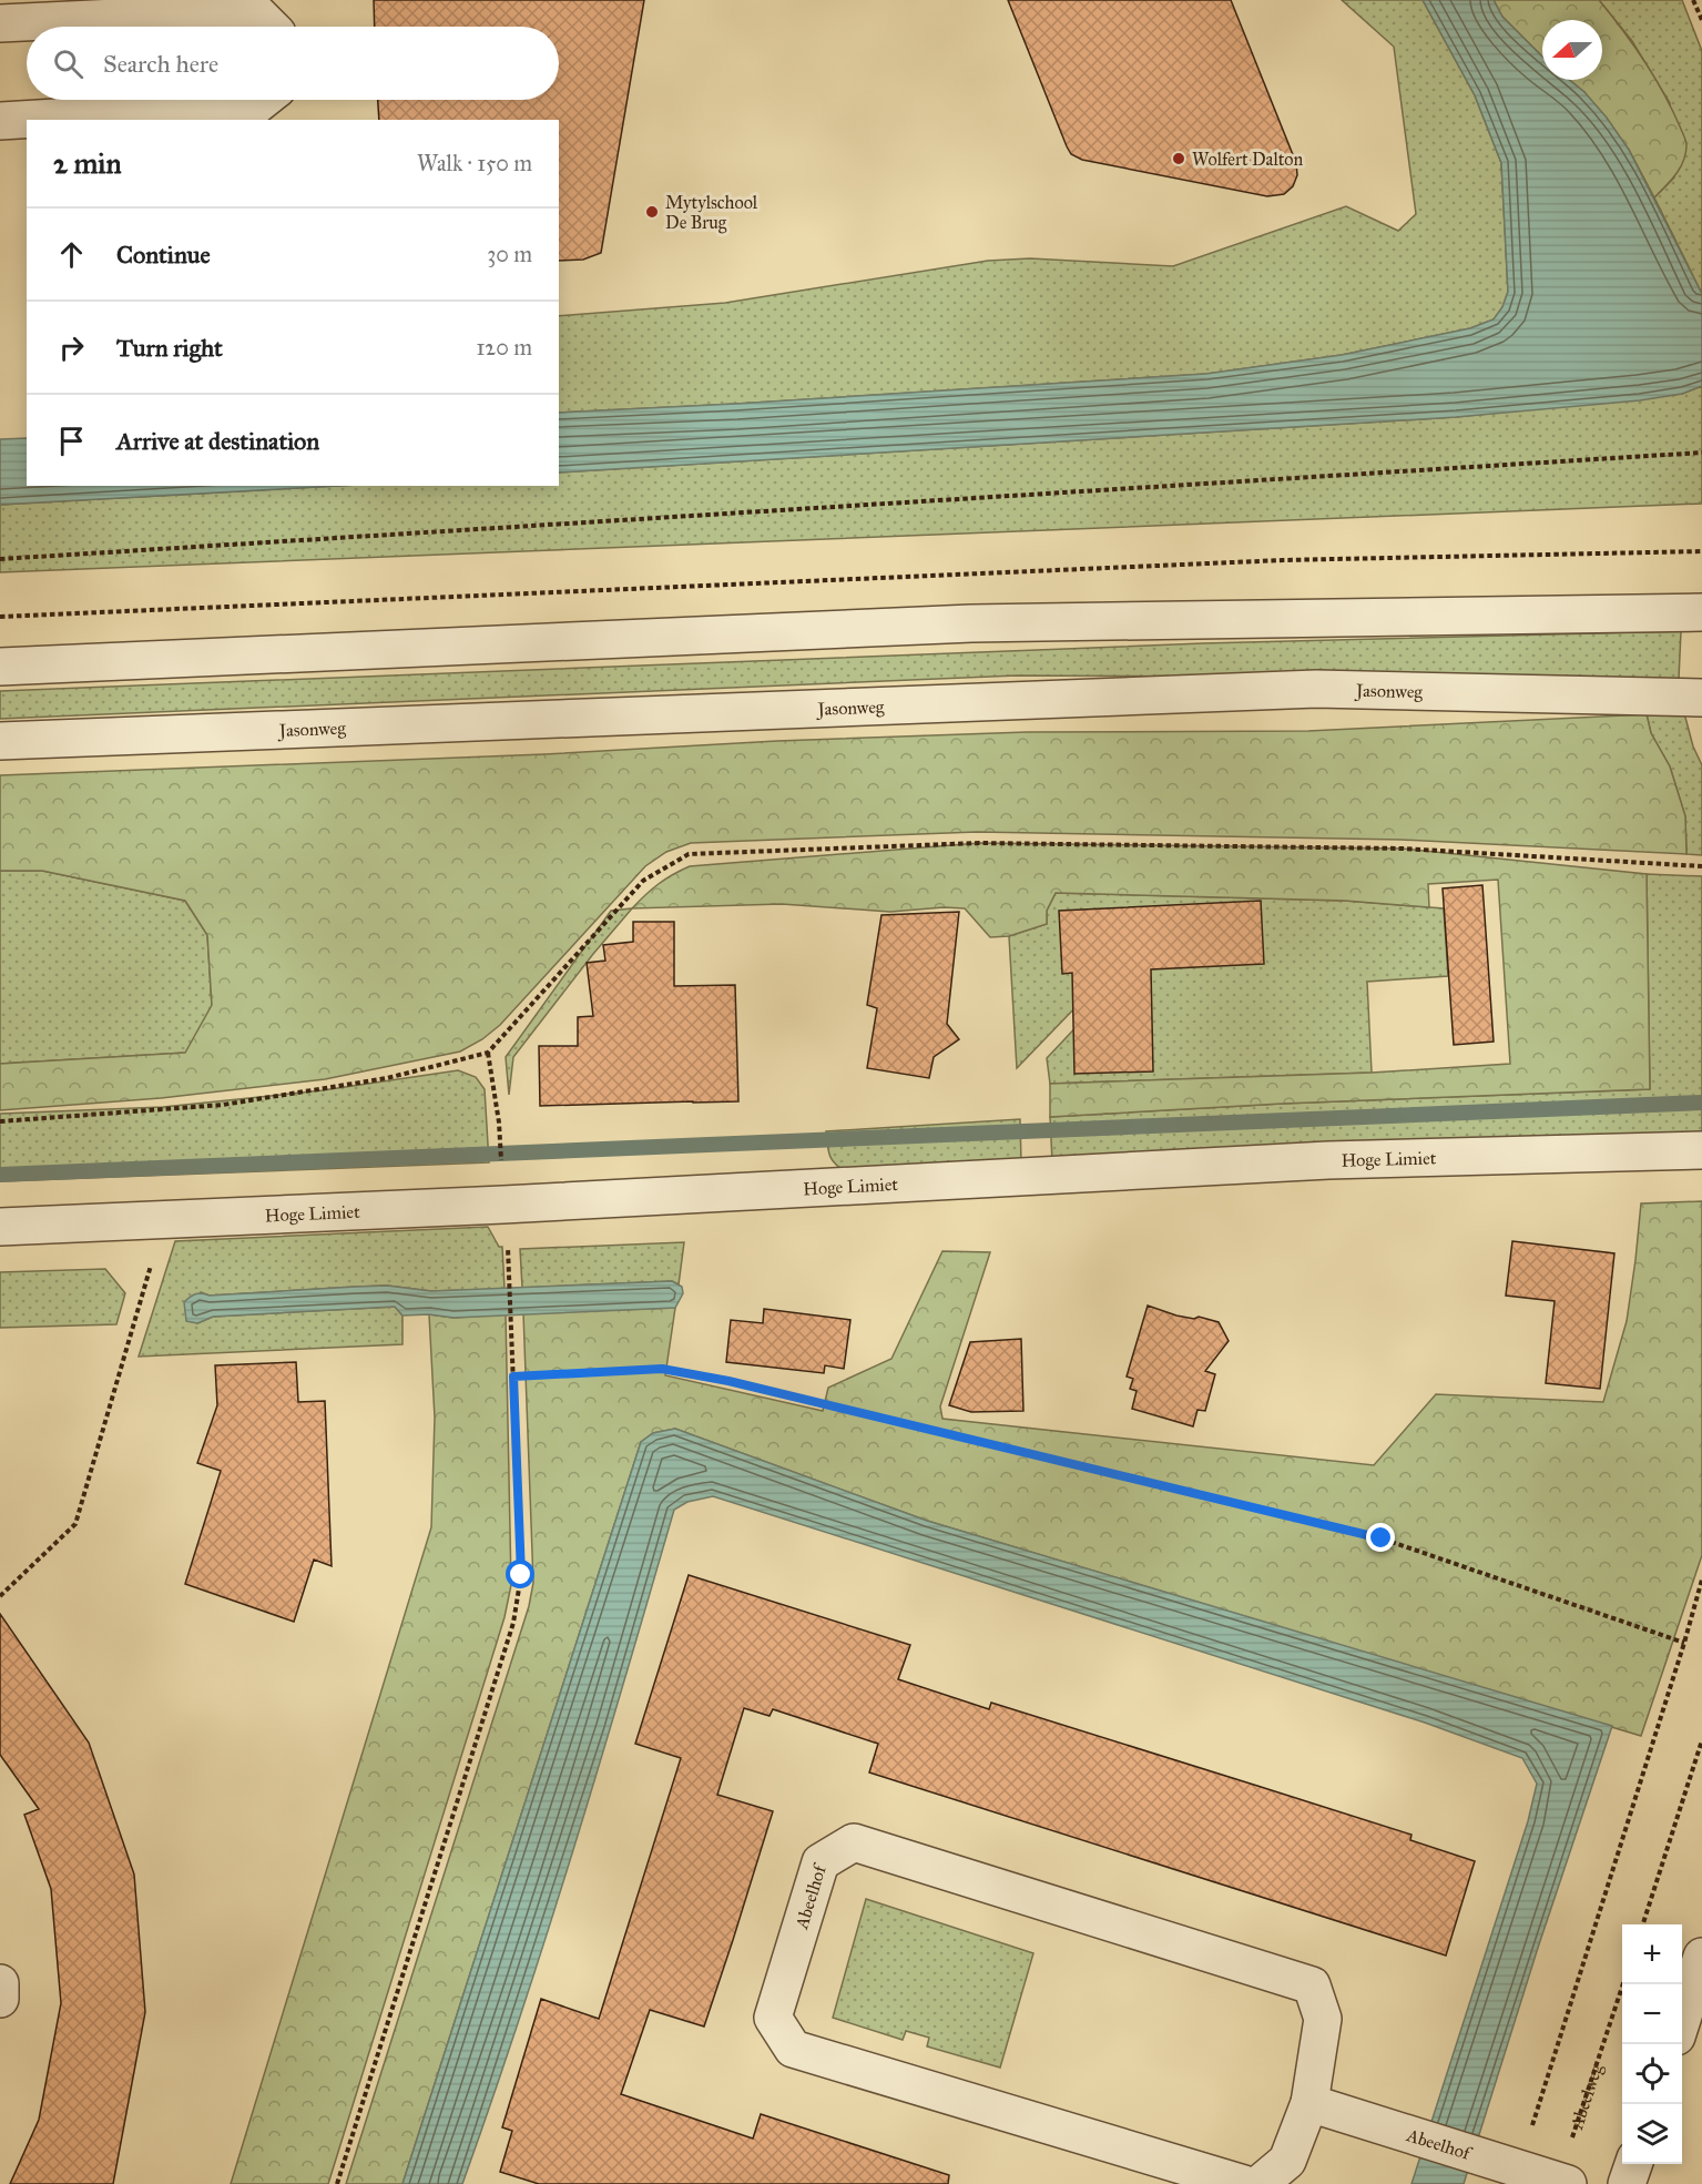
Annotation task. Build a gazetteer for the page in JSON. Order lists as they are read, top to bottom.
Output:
{
  "streets": {
    "street": ["Jasonweg", "Hoge Limiet", "Abeelhof"],
    "path": ["Abeelweg"]
  },
  "crossings": [
    ["Abeelhof", "Abeelweg"]
  ],
  "places": ["Wolfert Dalton", "Mytylschool De Brug"],
  "north": "left",
  "page": {
    "search": "Search here",
    "heading": ["2 min", "Walk · 150 m"],
    "list": [
      ["Continue", "30 m"],
      ["Turn right", "120 m"],
      "Arrive at destination"
    ],
    "map_buttons": ["+", "−"]
  }
}
